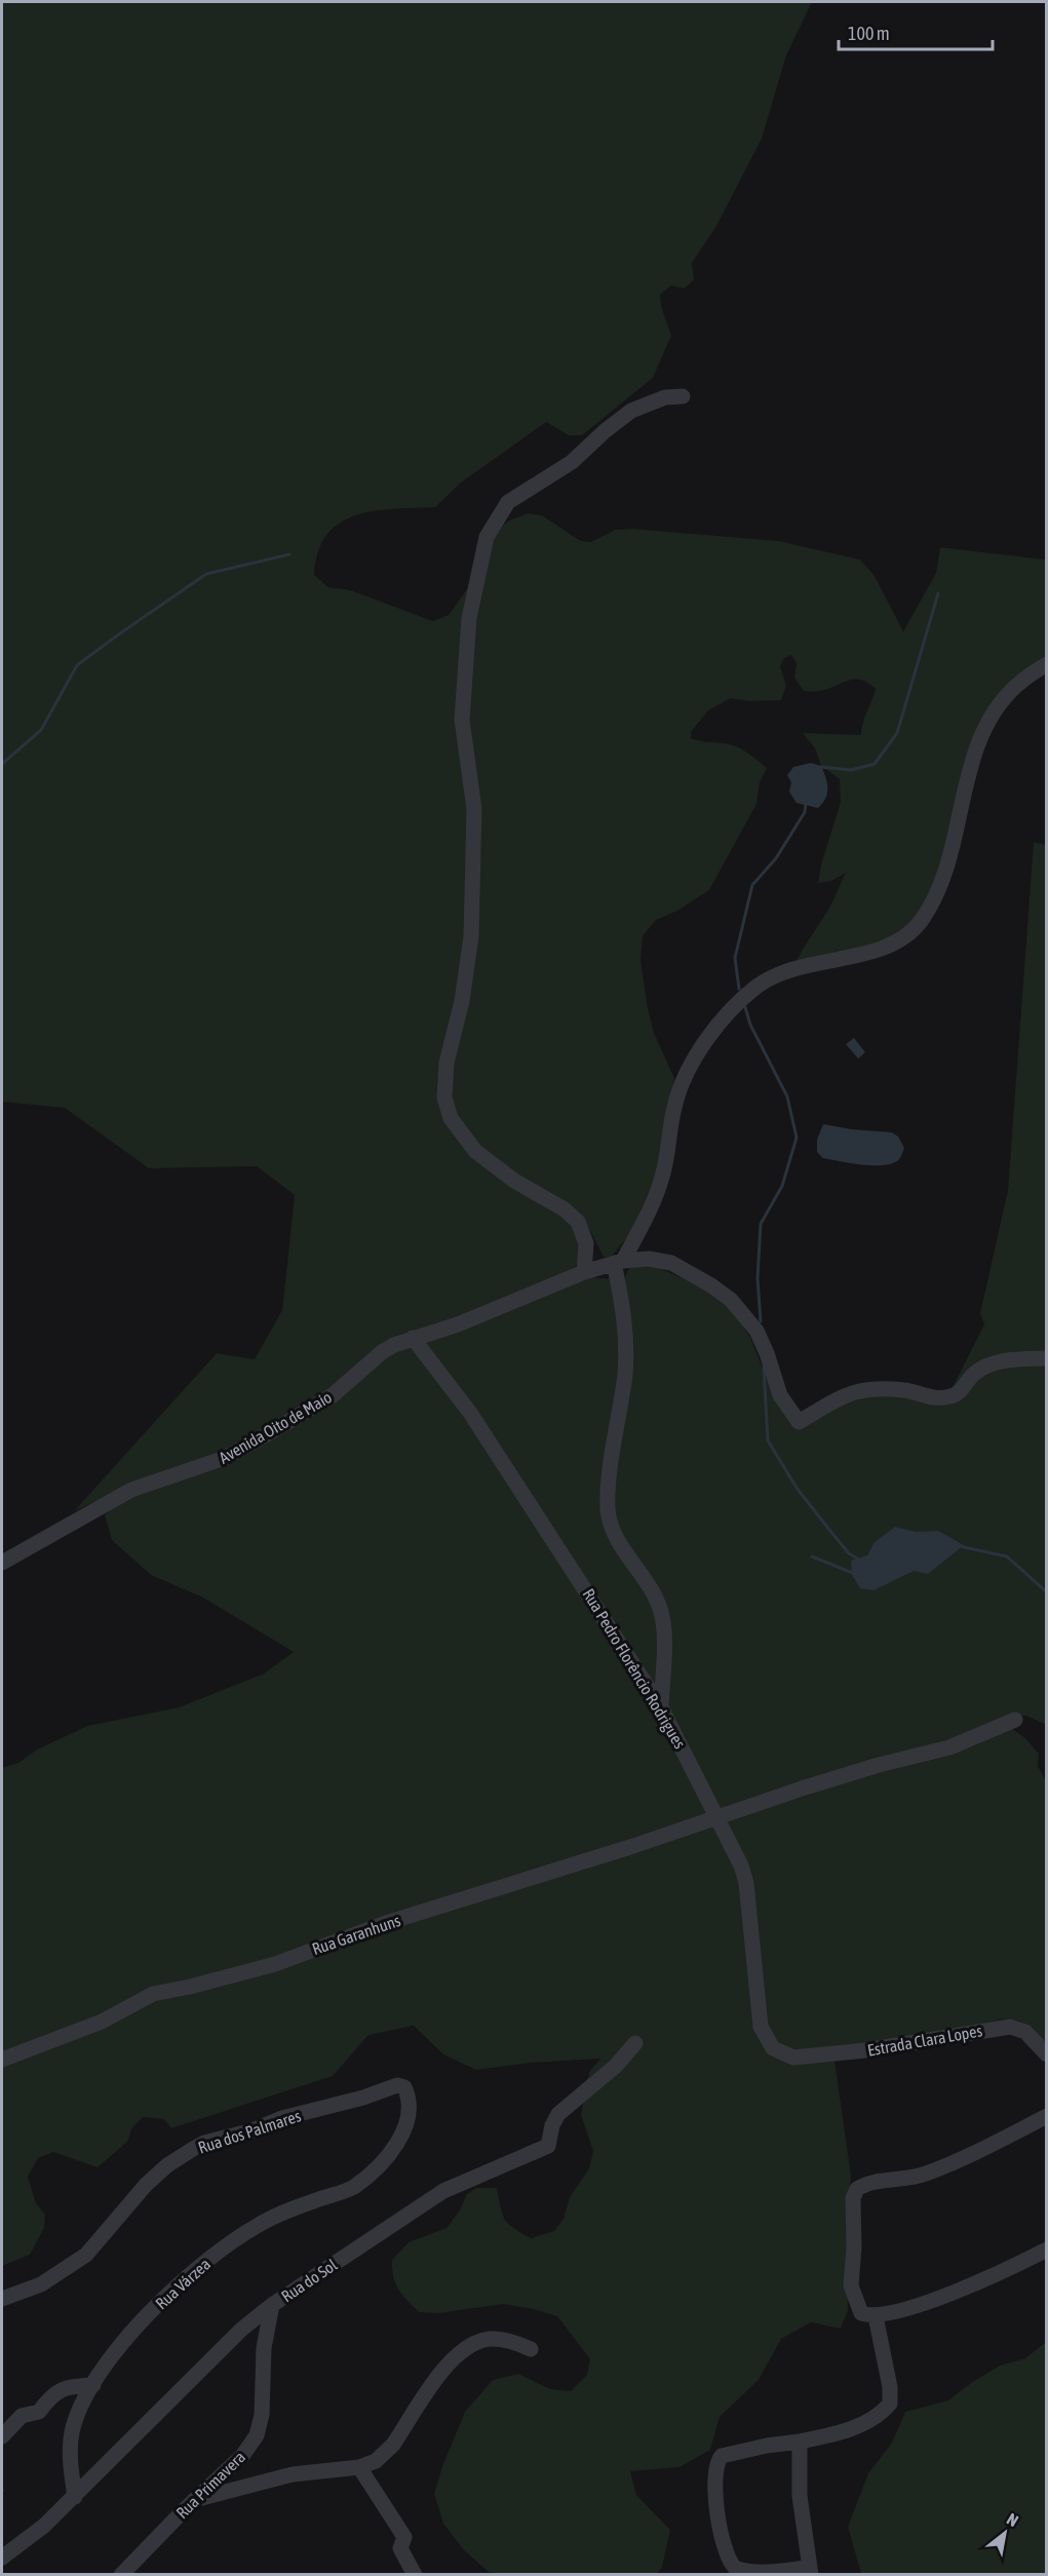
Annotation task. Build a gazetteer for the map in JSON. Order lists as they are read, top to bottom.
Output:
{
  "streets": {
    "street": [
      "Avenida Oito de Maio",
      "Rua Pedro Florêncio Rodrigues",
      "Rua Garanhuns",
      "Estrada Clara Lopes",
      "Rua dos Palmares",
      "Rua do Sol",
      "Rua Várzea",
      "Rua Primavera"
    ]
  },
  "crossings": [
    ["Avenida Oito de Maio", "Rua Pedro Florêncio Rodrigues"],
    ["Rua Pedro Florêncio Rodrigues", "Rua Garanhuns"],
    ["Rua Pedro Florêncio Rodrigues", "Estrada Clara Lopes"],
    ["Rua dos Palmares", "Rua Várzea"],
    ["Rua do Sol", "Rua Várzea"],
    ["Rua do Sol", "Rua Primavera"]
  ],
  "scale_bar": "100 m",
  "north": "top right"
}
